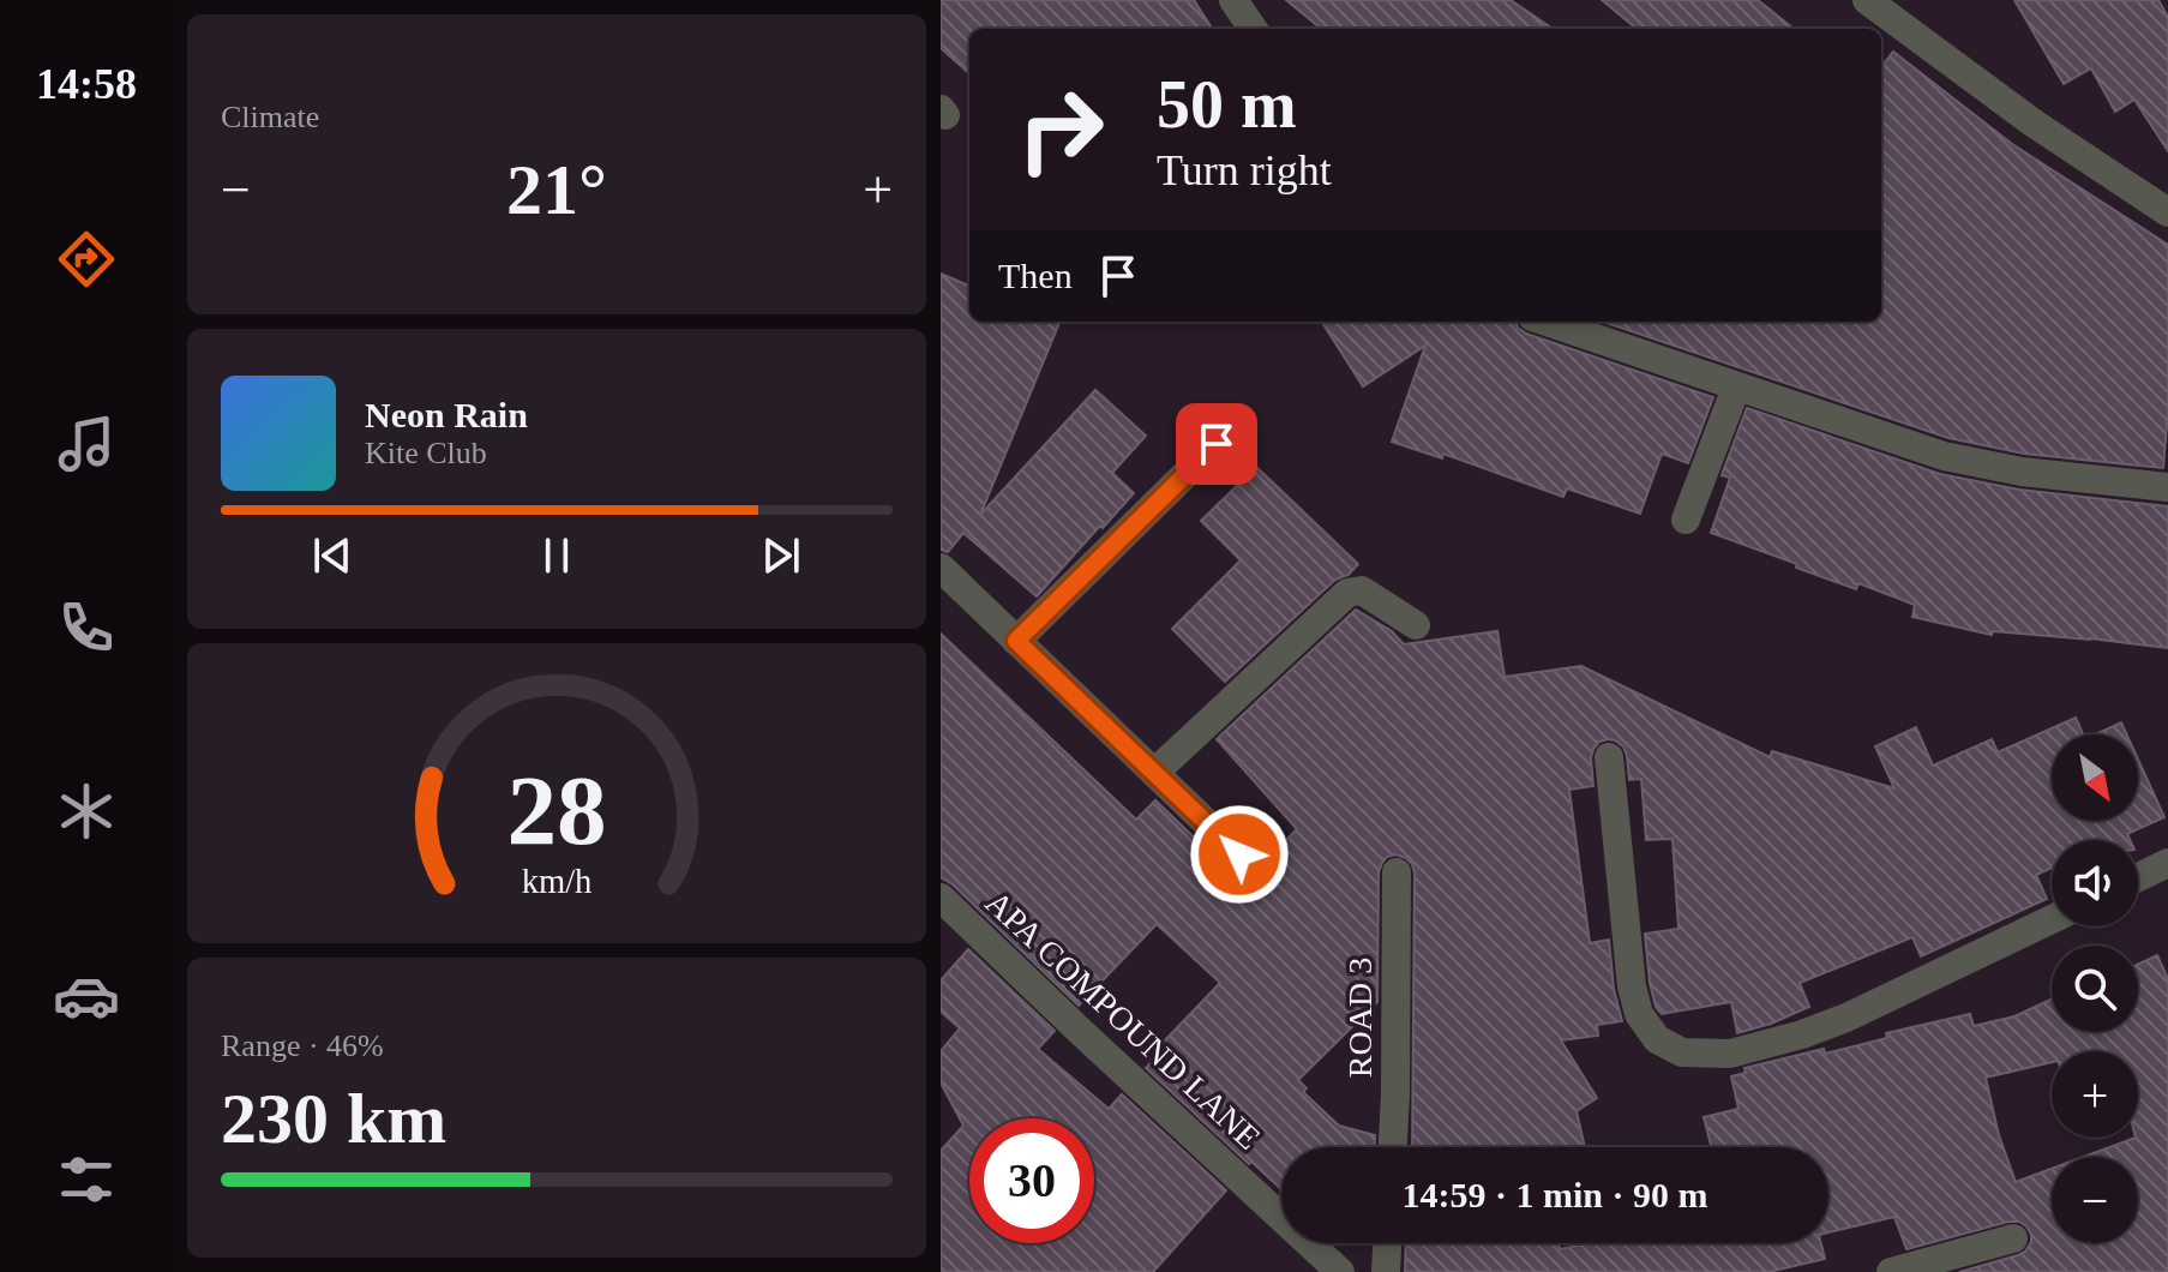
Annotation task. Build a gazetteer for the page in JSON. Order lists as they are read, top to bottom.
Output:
{
  "streets": {
    "street": ["ROAD 3", "APA COMPOUND LANE"]
  },
  "north": "bottom right",
  "page": {
    "tabs": "14:58",
    "tile": [
      "Climate",
      ["Range · 46%", "230 km"]
    ],
    "turn": ["50 m", "Turn right"],
    "heat": ["−", "21°", "+"],
    "then": "Then",
    "song": ["Neon Rain", "Kite Club"],
    "map_buttons": ["+", "−"],
    "limit": "30",
    "trip": "14:59 · 1 min · 90 m",
    "gauge": ["28", "km/h"]
  }
}
